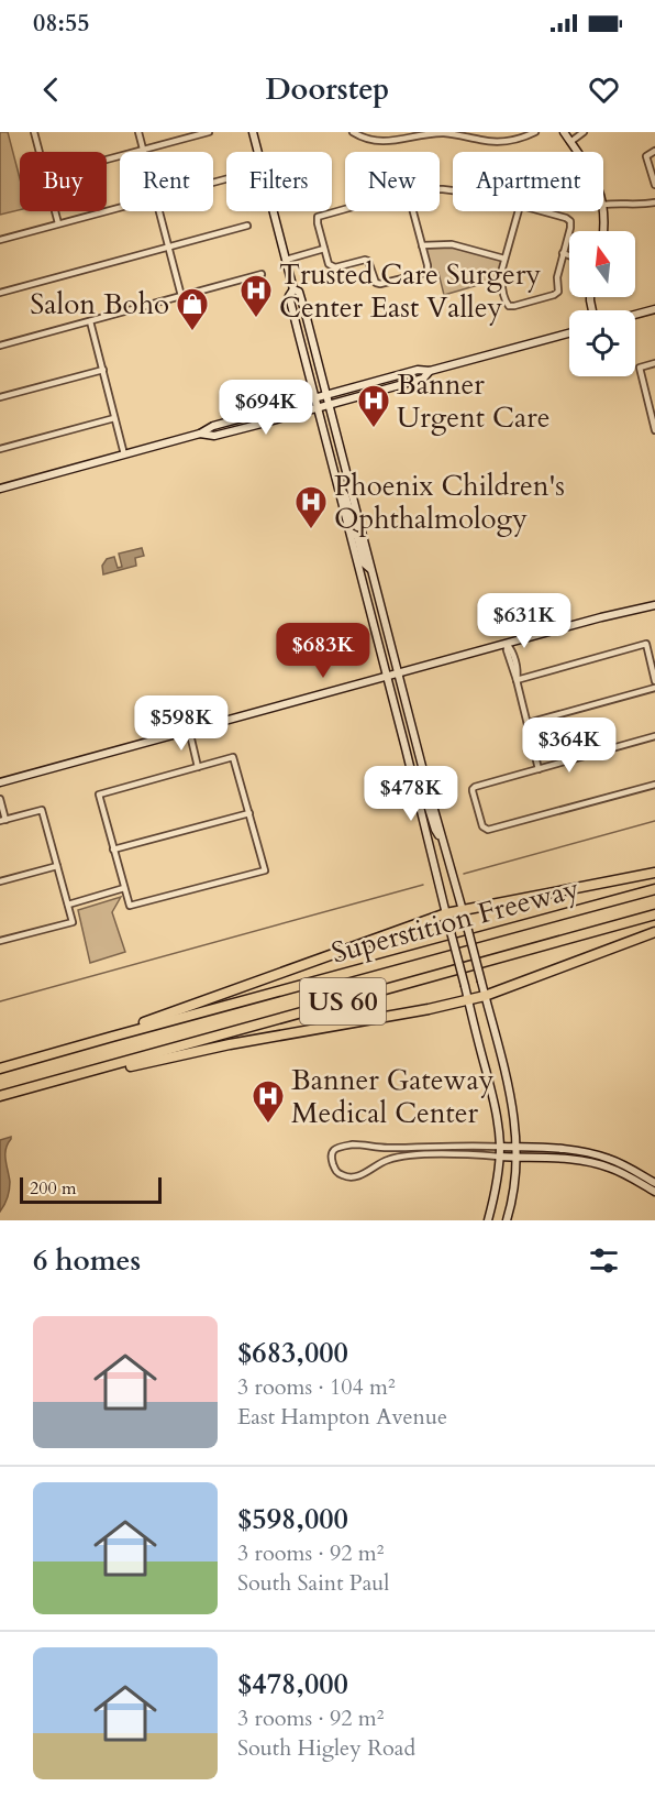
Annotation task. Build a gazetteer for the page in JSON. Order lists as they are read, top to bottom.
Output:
{
  "streets": {
    "highway": ["Superstition Freeway", "US 60"]
  },
  "places": {
    "hospital": [
      "Trusted Care Surgery Center East Valley",
      "Banner Urgent Care",
      "Phoenix Children's Ophthalmology",
      "Banner Gateway Medical Center"
    ],
    "shop": ["Salon Boho"]
  },
  "scale_bar": "200 m",
  "north": "top",
  "page": {
    "status": "08:55",
    "header": "Doorstep",
    "chip": [
      "Buy",
      "Rent",
      "Filters",
      "New",
      "Apartment"
    ],
    "price": [
      "$694K",
      "$631K",
      "$683K",
      "$598K",
      "$364K",
      "$478K"
    ],
    "scale": "200 m",
    "heading": "6 homes",
    "list": [
      {
        "name": "$683,000",
        "note": "3 rooms · 104 m² · East Hampton Avenue"
      },
      {
        "name": "$598,000",
        "note": "3 rooms · 92 m² · South Saint Paul"
      },
      {
        "name": "$478,000",
        "note": "3 rooms · 92 m² · South Higley Road"
      }
    ]
  }
}
